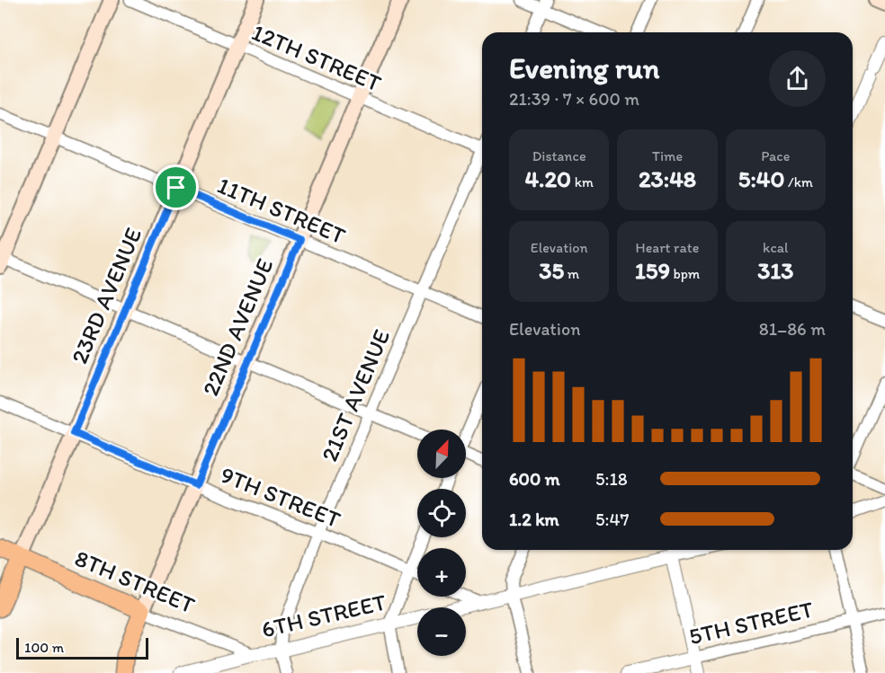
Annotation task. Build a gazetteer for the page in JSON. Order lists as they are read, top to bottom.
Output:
{
  "streets": {
    "main road": ["23RD AVENUE", "22ND AVENUE", "8TH STREET"],
    "street": [
      "12TH STREET",
      "11TH STREET",
      "21ST AVENUE",
      "9TH STREET",
      "6TH STREET",
      "5TH STREET"
    ]
  },
  "crossings": [
    ["12TH STREET", "23RD AVENUE"],
    ["12TH STREET", "22ND AVENUE"],
    ["11TH STREET", "23RD AVENUE"],
    ["11TH STREET", "22ND AVENUE"],
    ["11TH STREET", "21ST AVENUE"],
    ["23RD AVENUE", "9TH STREET"],
    ["23RD AVENUE", "8TH STREET"],
    ["22ND AVENUE", "9TH STREET"],
    ["22ND AVENUE", "8TH STREET"],
    ["21ST AVENUE", "9TH STREET"],
    ["21ST AVENUE", "6TH STREET"],
    ["8TH STREET", "6TH STREET"]
  ],
  "scale_bar": "100 m",
  "north": "top right",
  "page": {
    "heading": ["Evening run", "21:39 · 7 × 600 m"],
    "stats": [
      ["Distance", "4.20 km"],
      ["Time", "23:48"],
      ["Pace", "5:40 /km"],
      ["Elevation", "35 m"],
      ["Heart rate", "159 bpm"],
      ["kcal", "313"]
    ],
    "chart": ["Elevation", "81–86 m"],
    "map_buttons": ["+", "−"],
    "list": [
      {
        "name": "600 m",
        "note": "5:18"
      },
      {
        "name": "1.2 km",
        "note": "5:47"
      }
    ],
    "scale": "100 m"
  }
}
